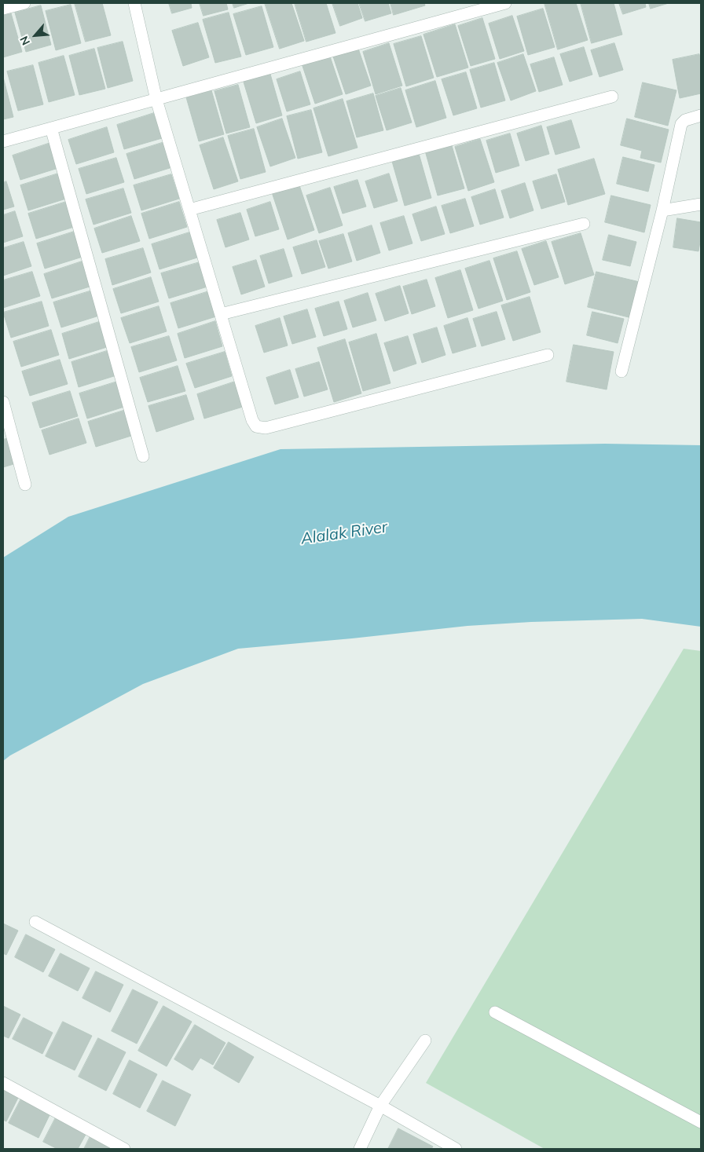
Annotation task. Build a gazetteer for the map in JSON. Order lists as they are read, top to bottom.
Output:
{
  "water": ["Alalak River"],
  "north": "bottom left"
}
